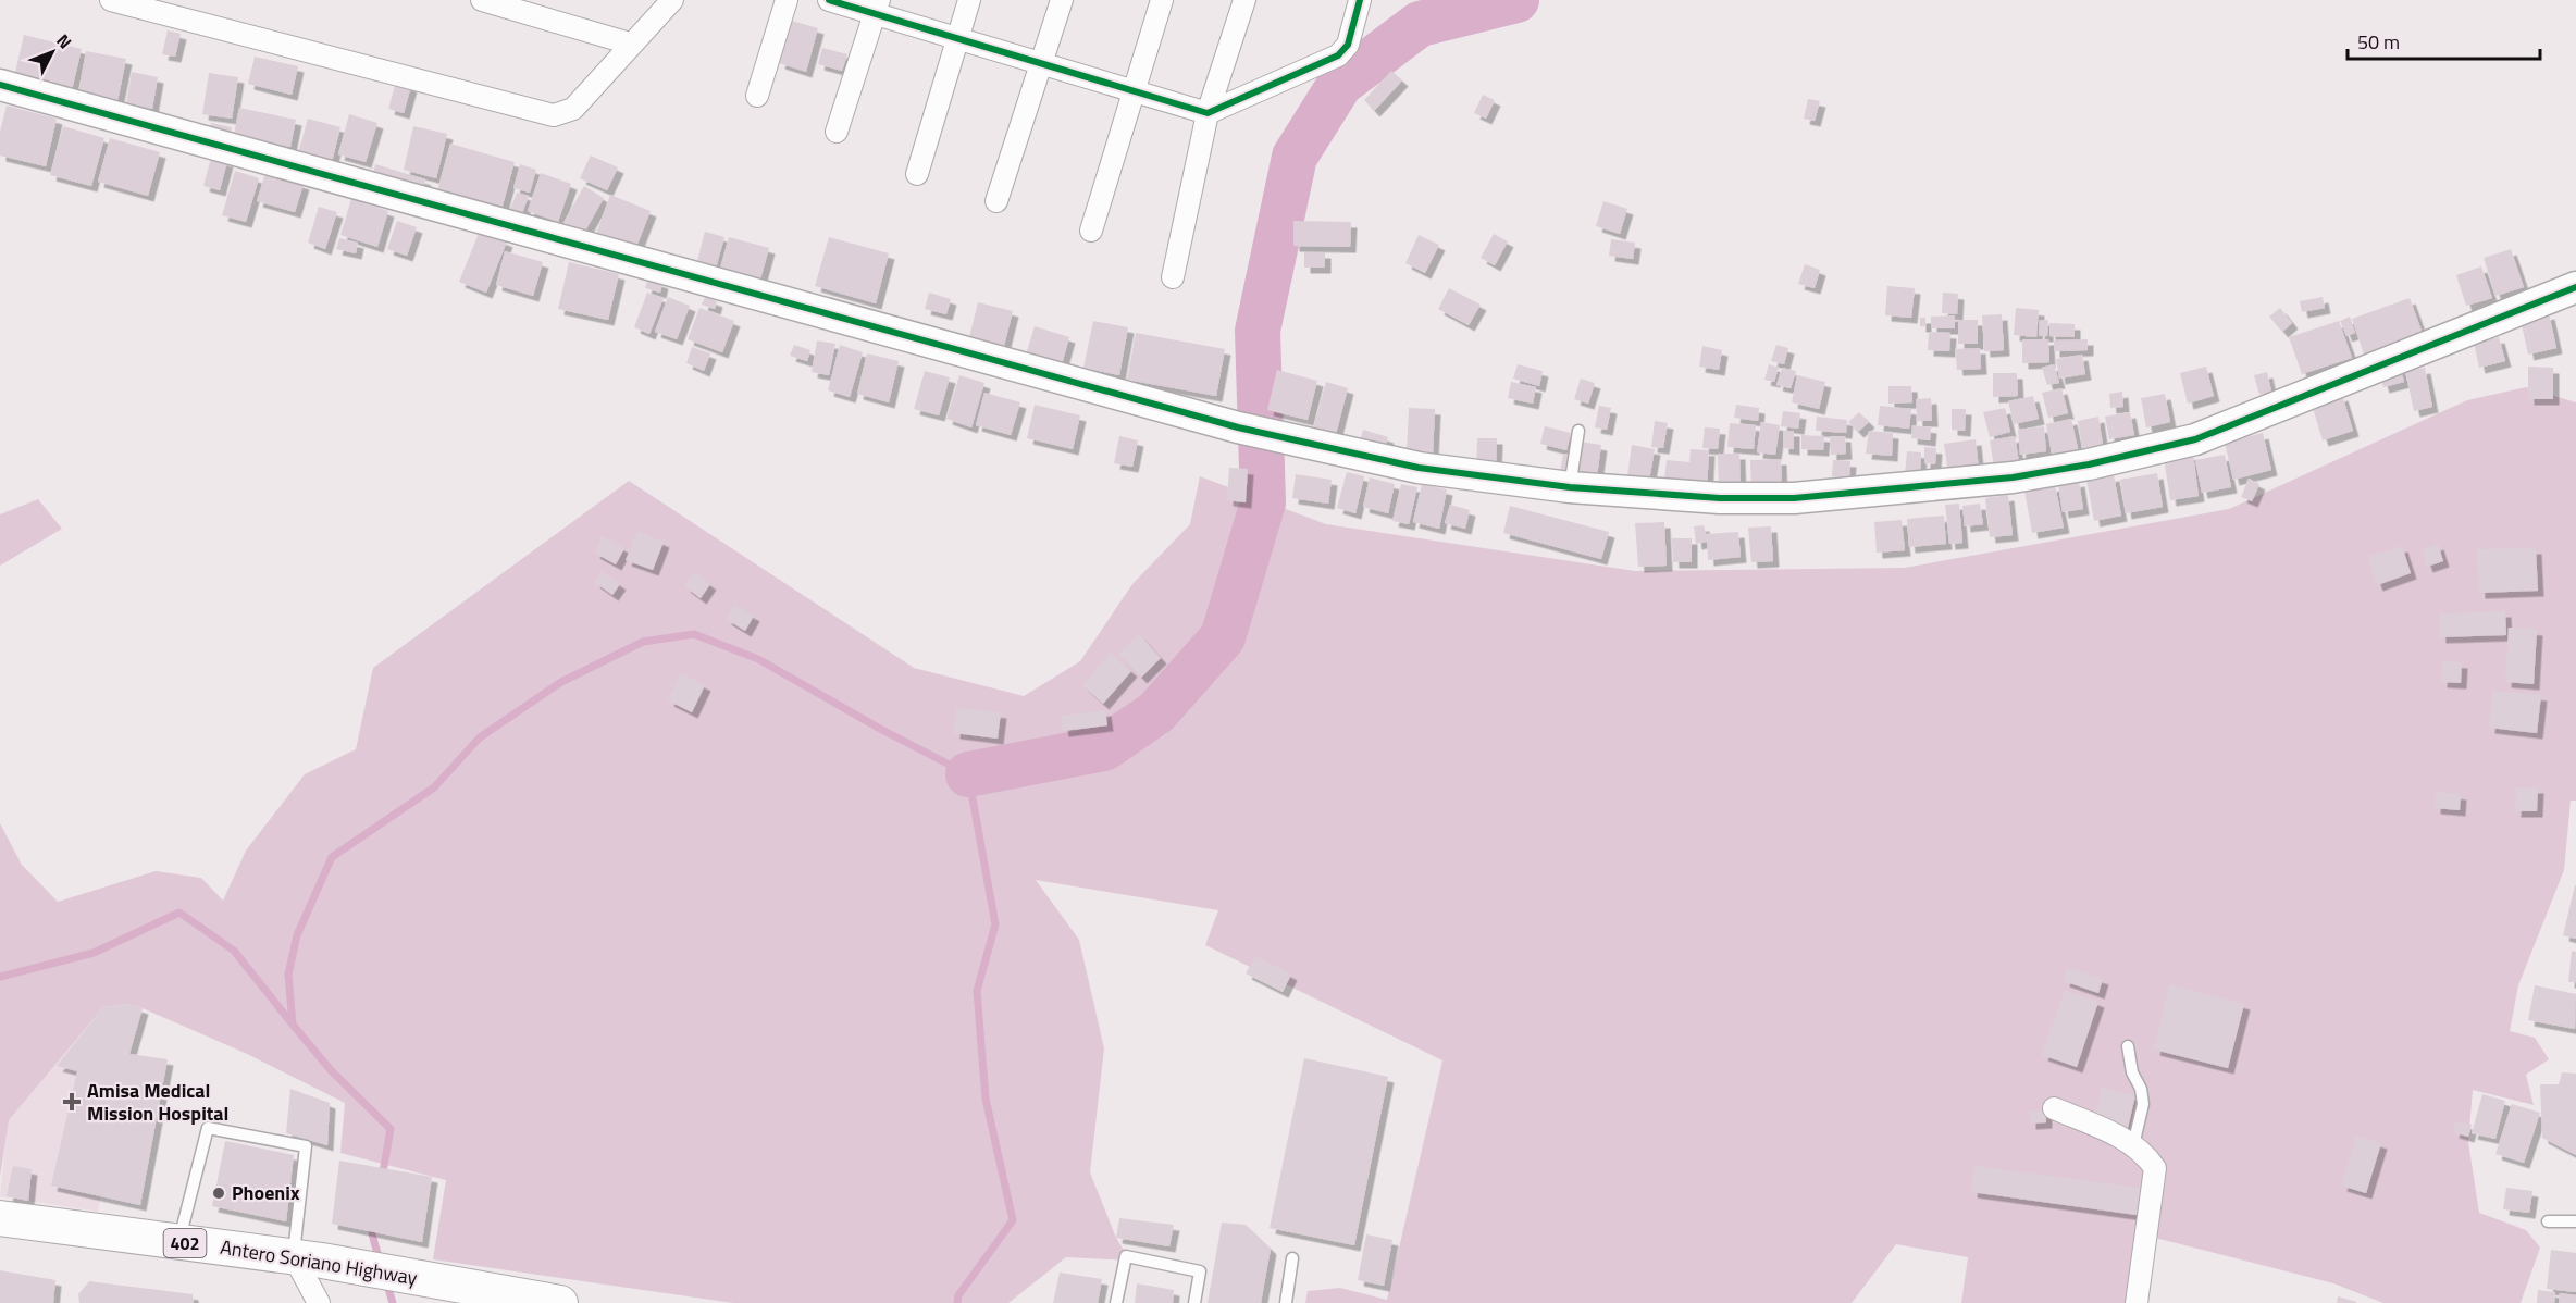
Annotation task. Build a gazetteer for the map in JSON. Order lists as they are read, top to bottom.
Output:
{
  "streets": {
    "main road": ["402", "Antero Soriano Highway"]
  },
  "places": {
    "health": ["Amisa Medical Mission Hospital"],
    "other": ["Phoenix"]
  },
  "scale_bar": "50 m",
  "north": "top right"
}
